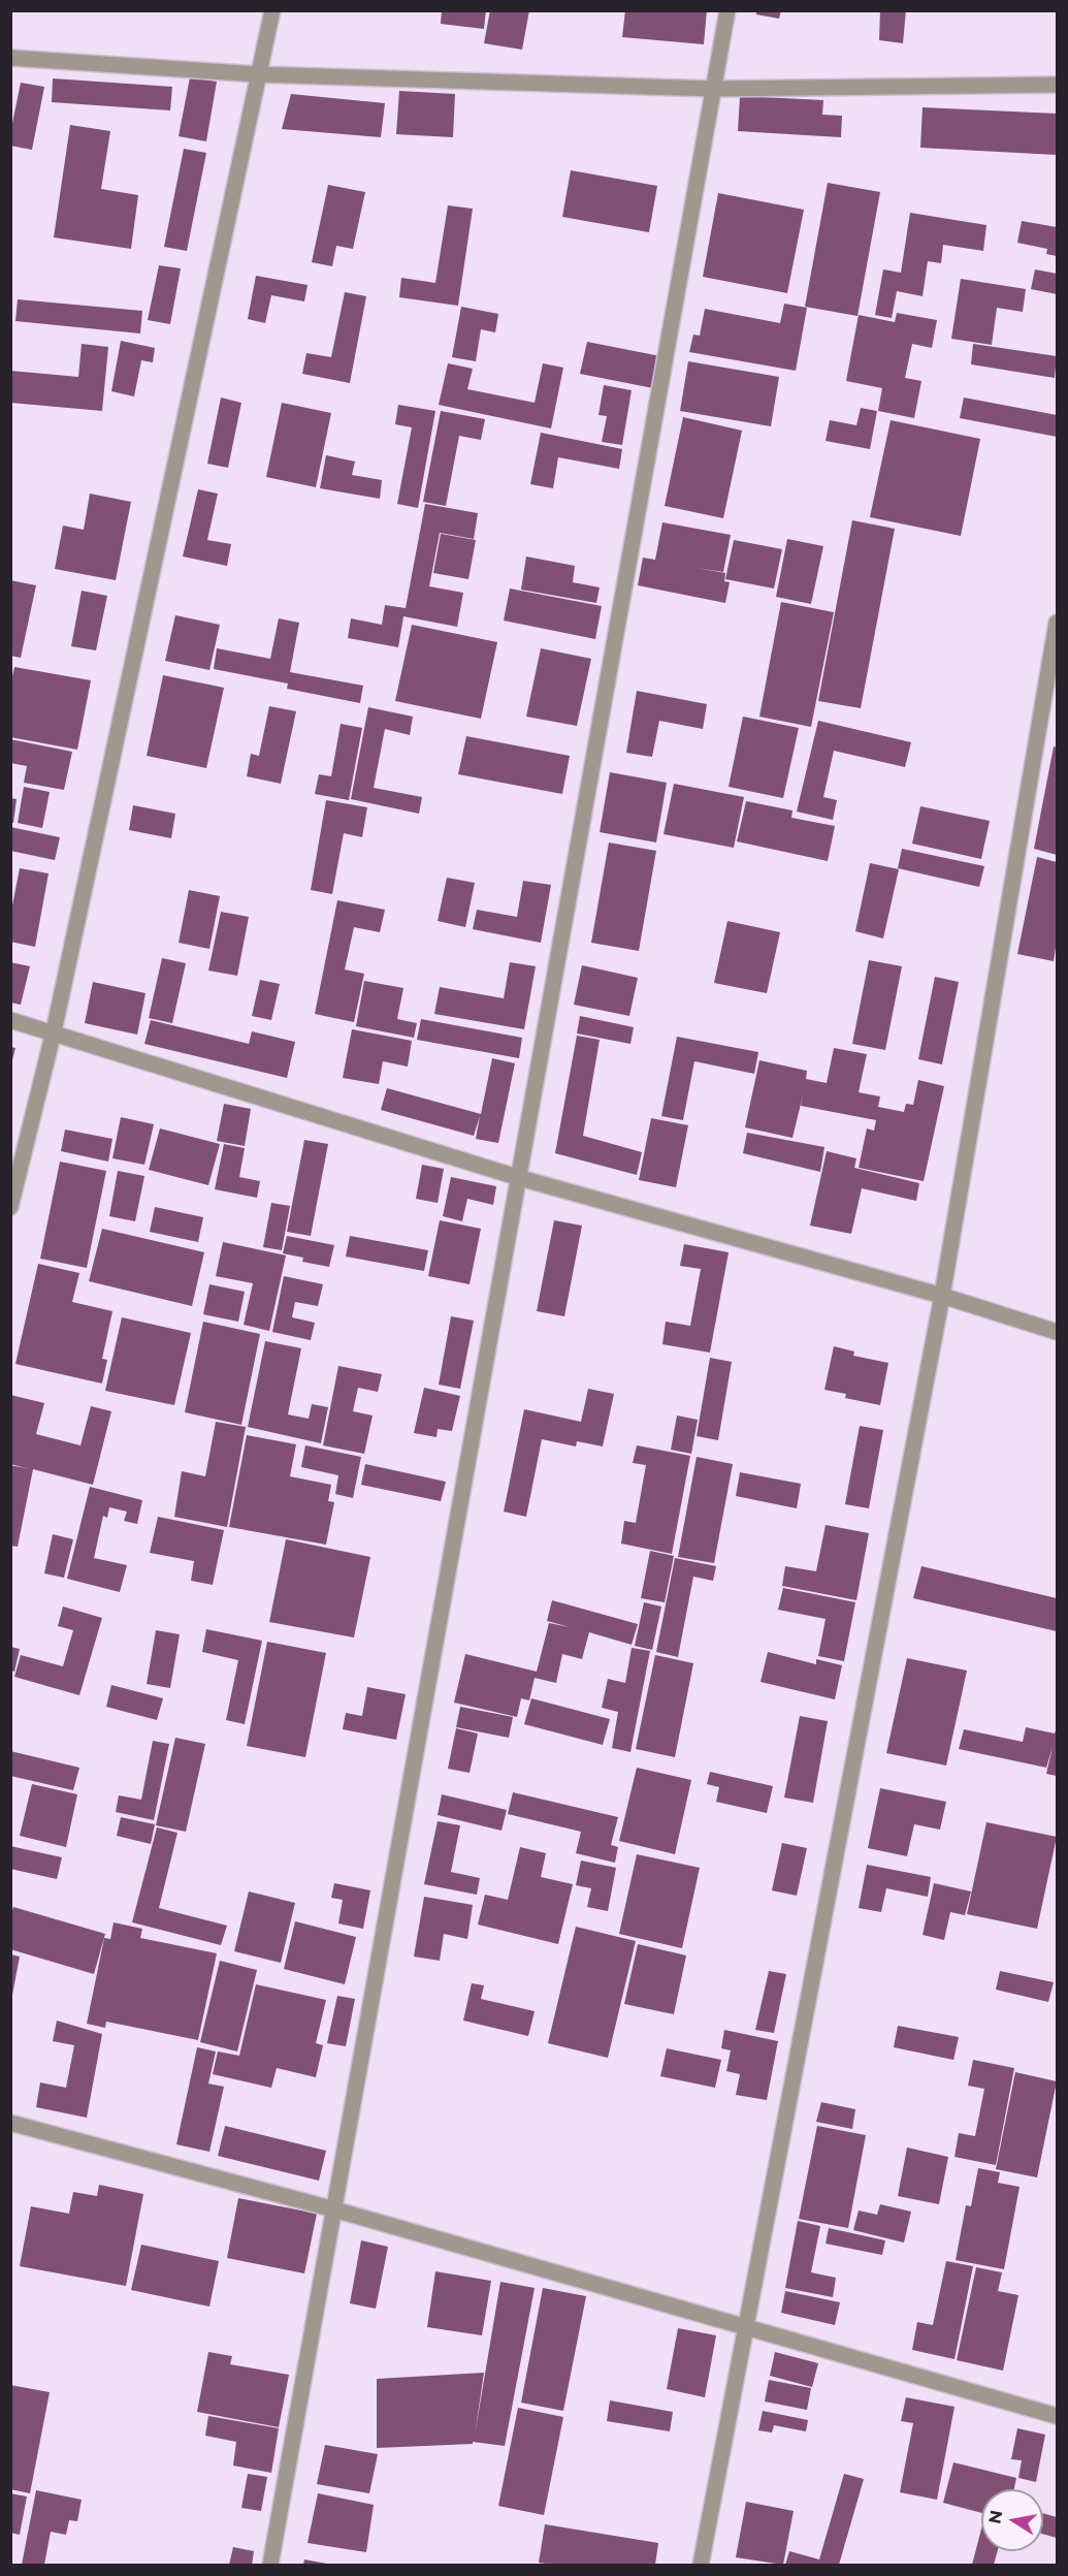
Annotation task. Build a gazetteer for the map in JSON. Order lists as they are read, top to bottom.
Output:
{
  "north": "left"
}
